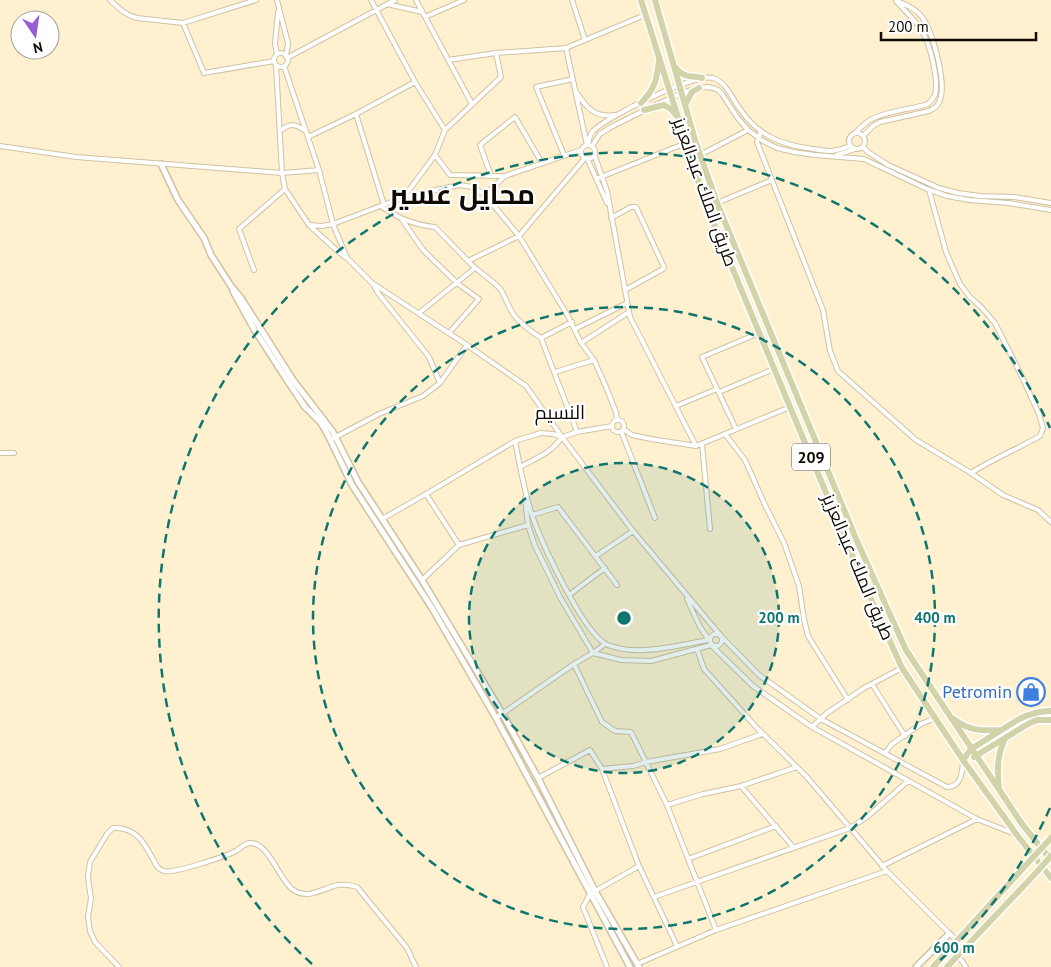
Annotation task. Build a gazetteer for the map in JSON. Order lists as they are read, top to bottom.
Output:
{
  "streets": {
    "main road": ["طريق الملك عبدالعزيز", "209"]
  },
  "districts": ["محايل عسير", "النسيم"],
  "places": {
    "shop": ["Petromin"]
  },
  "scale_bar": "200 m",
  "north": "bottom",
  "rings": ["200 m", "400 m", "600 m"]
}
